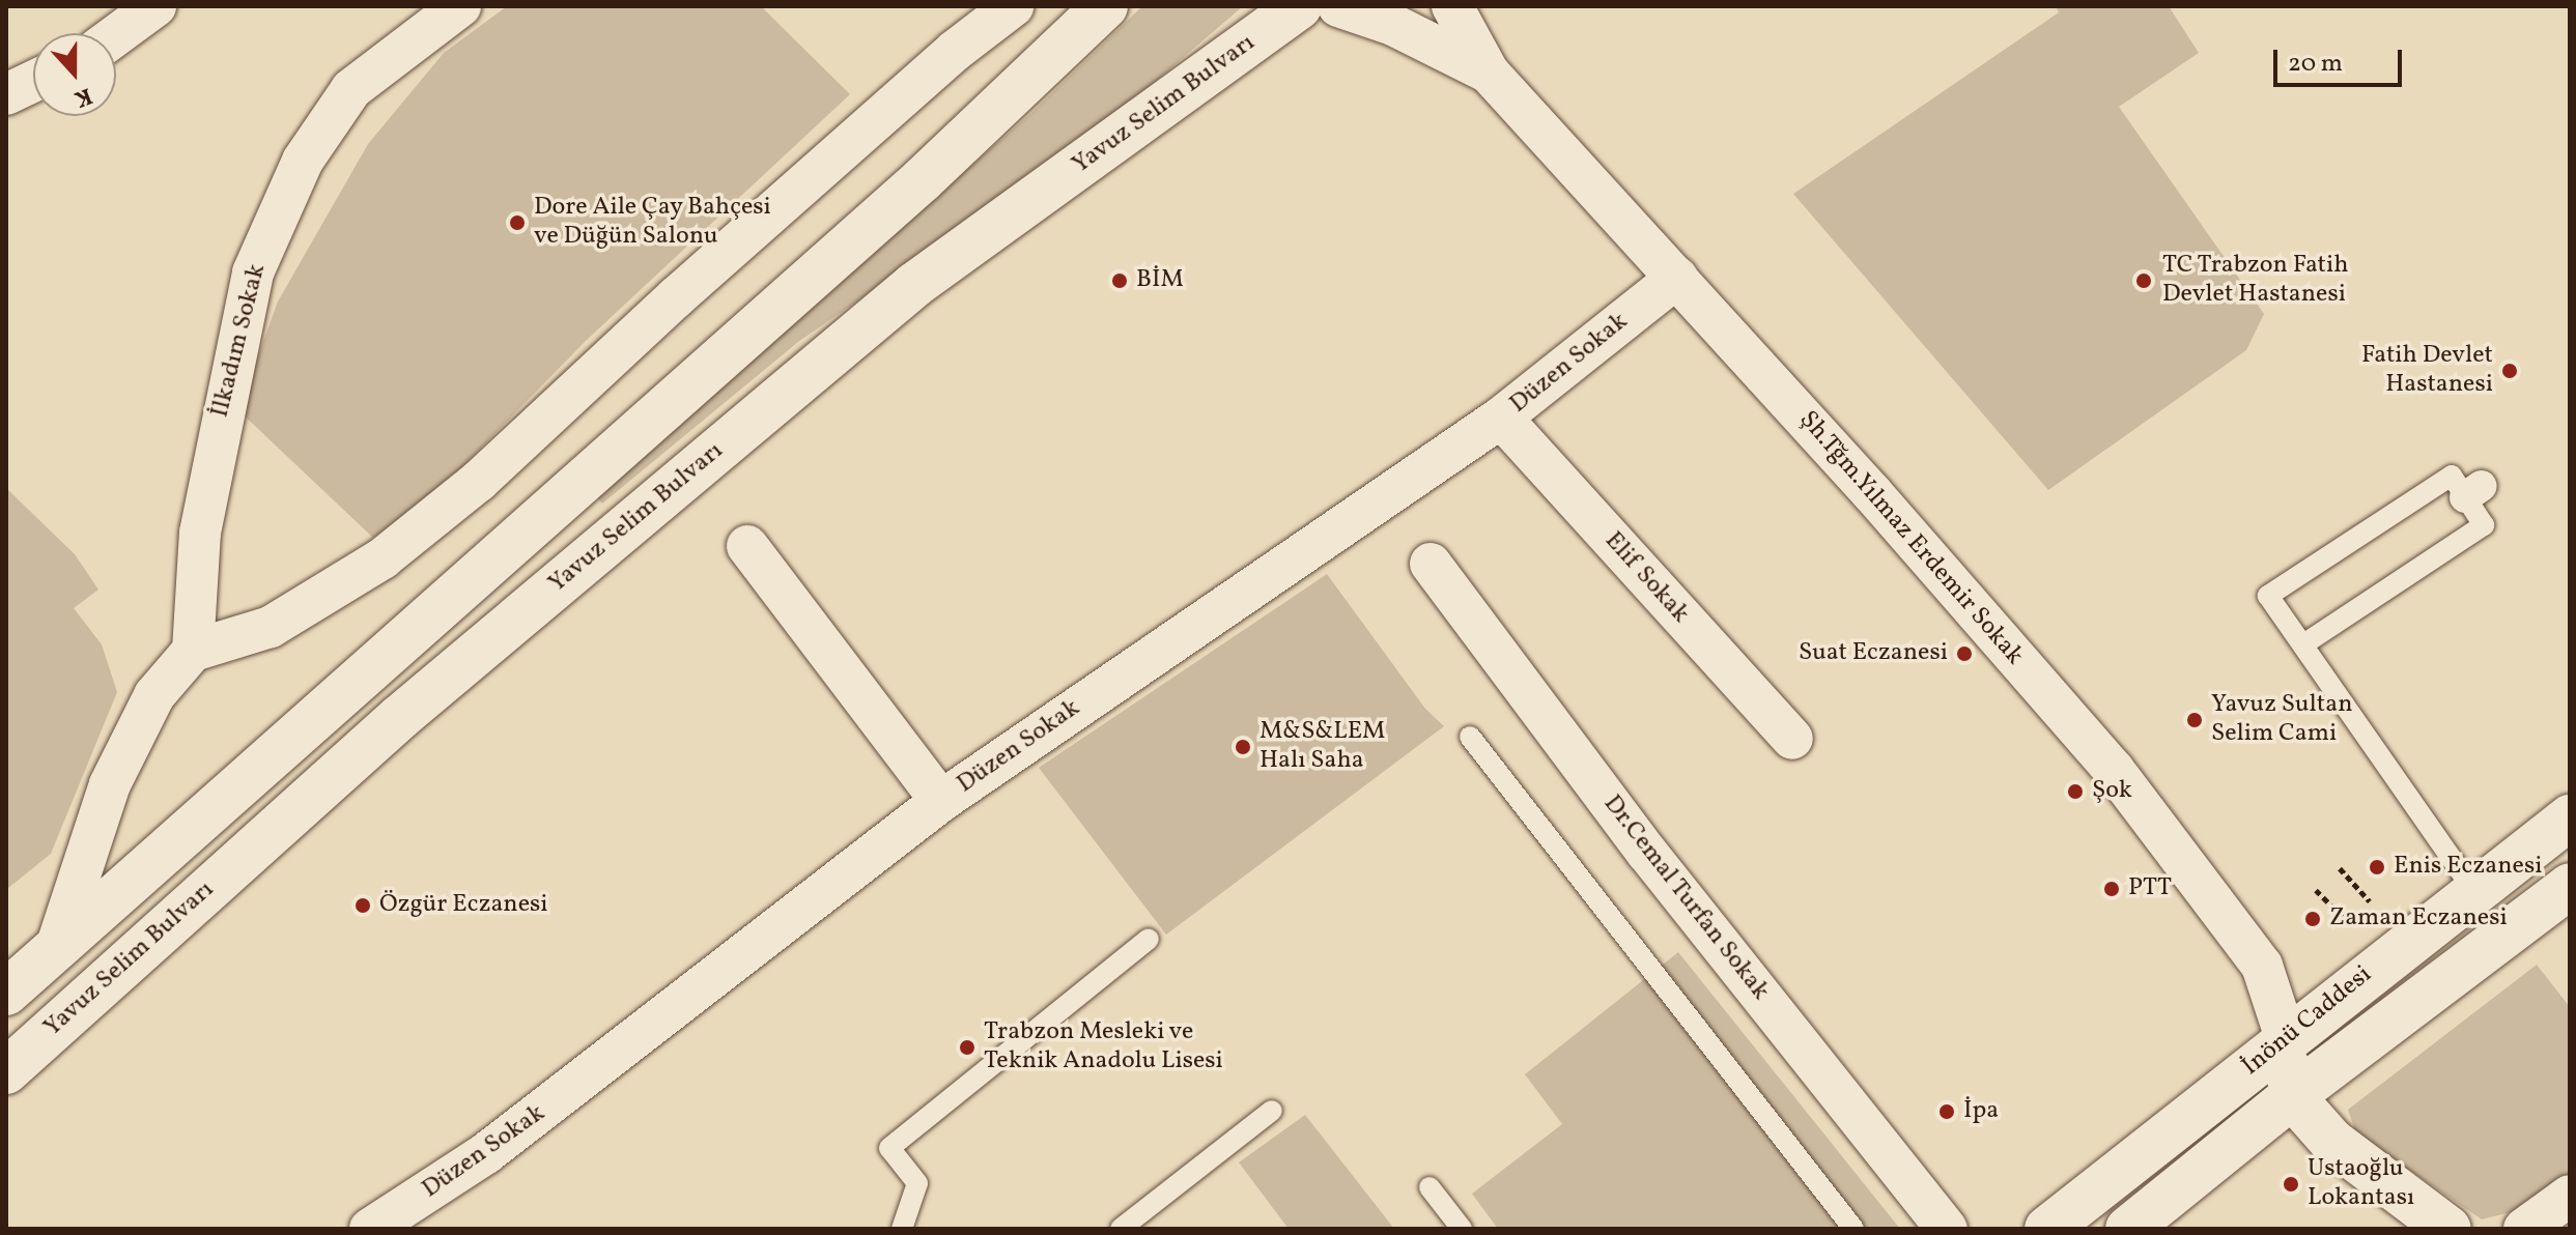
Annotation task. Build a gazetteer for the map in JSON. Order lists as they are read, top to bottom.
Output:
{
  "streets": {
    "main road": ["Yavuz Selim Bulvarı", "İnönü Caddesi"],
    "street": [
      "İlkadım Sokak",
      "Düzen Sokak",
      "Şh.Tğm.Yılmaz Erdemir Sokak",
      "Elif Sokak",
      "Dr.Cemal Turfan Sokak"
    ]
  },
  "crossings": [
    ["Düzen Sokak", "Şh.Tğm.Yılmaz Erdemir Sokak"],
    ["Düzen Sokak", "Elif Sokak"],
    ["Şh.Tğm.Yılmaz Erdemir Sokak", "İnönü Caddesi"]
  ],
  "places": [
    "Dore Aile Çay Bahçesi ve Düğün Salonu",
    "BİM",
    "TC Trabzon Fatih Devlet Hastanesi",
    "Fatih Devlet Hastanesi",
    "Suat Eczanesi",
    "Yavuz Sultan Selim Cami",
    "M&S&LEM Halı Saha",
    "Şok",
    "Enis Eczanesi",
    "PTT",
    "Özgür Eczanesi",
    "Zaman Eczanesi",
    "Trabzon Mesleki ve Teknik Anadolu Lisesi",
    "İpa",
    "Ustaoğlu Lokantası"
  ],
  "scale_bar": "20 m",
  "north": "bottom"
}
